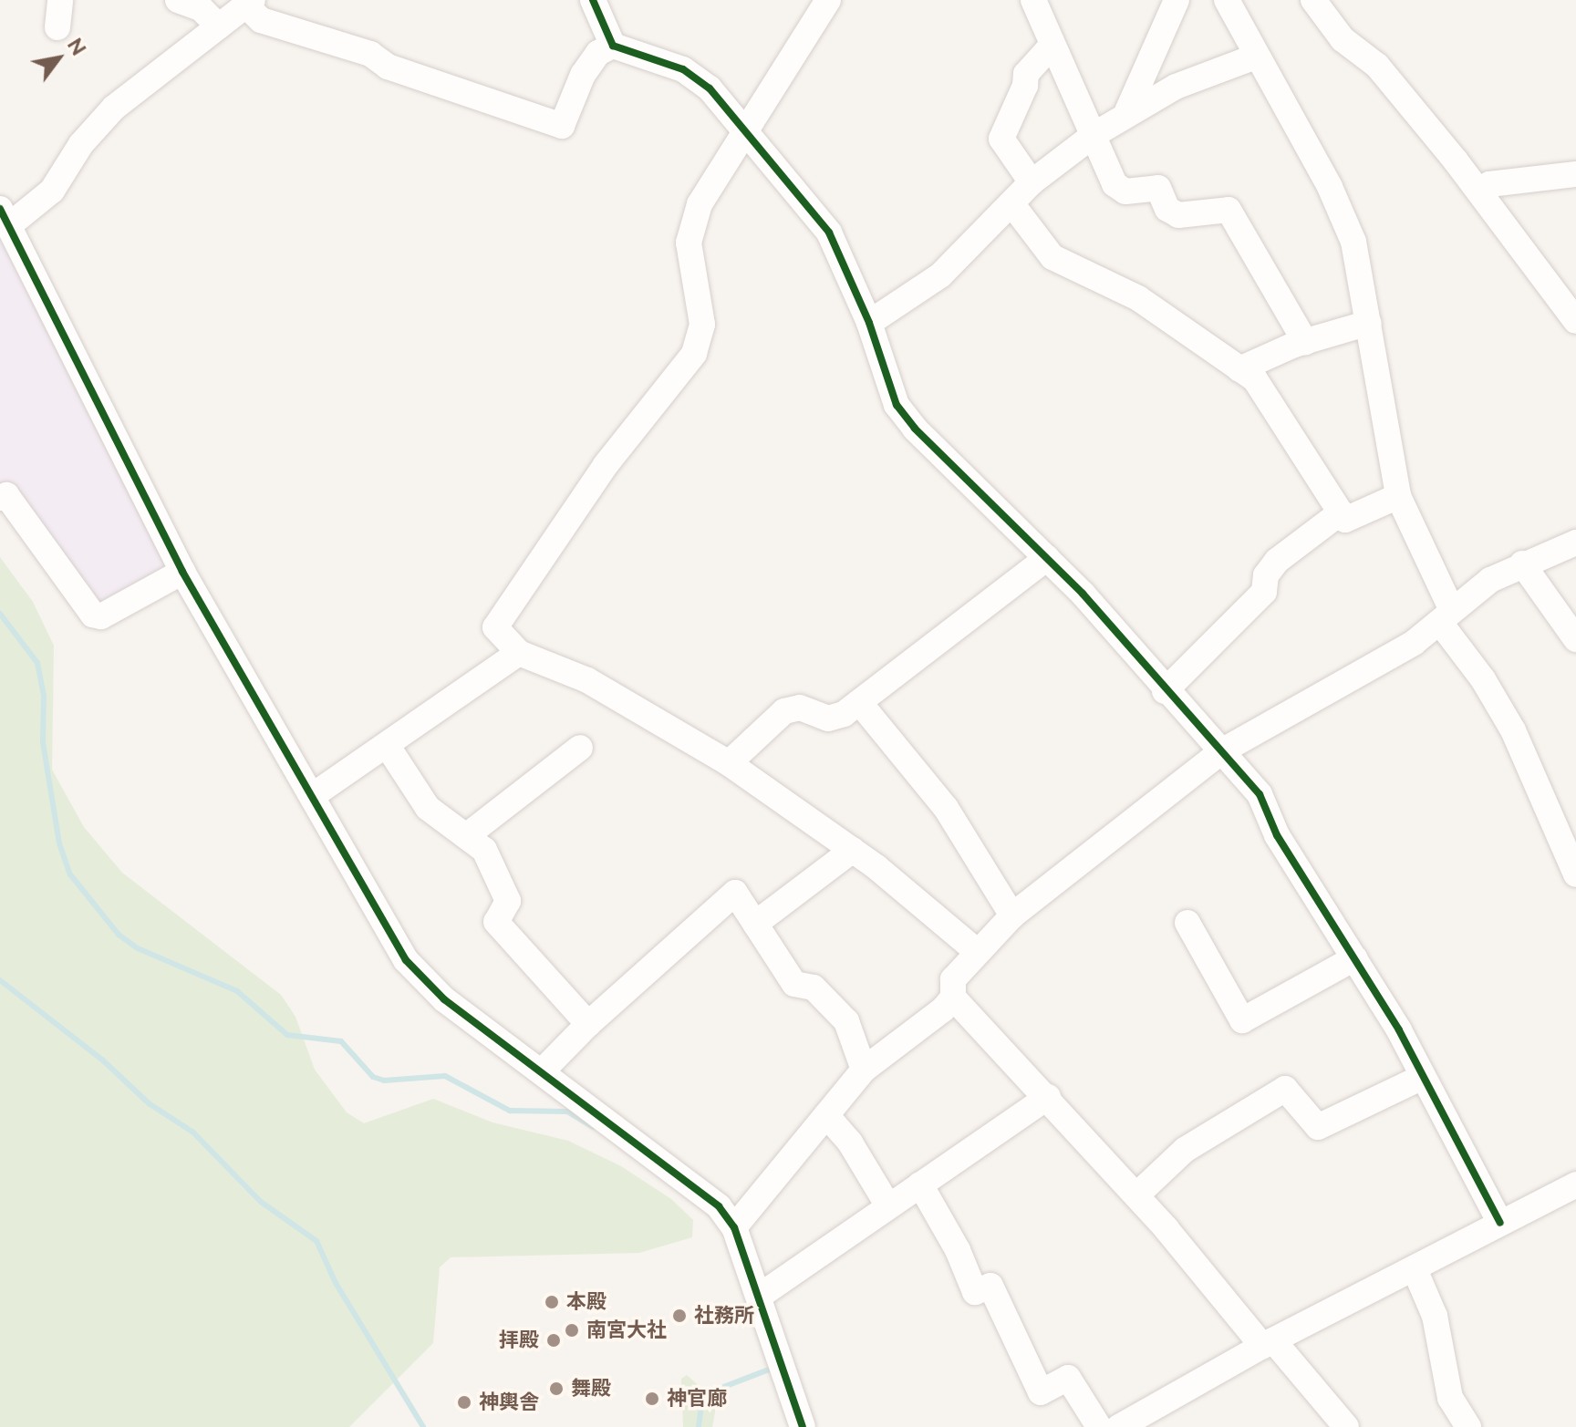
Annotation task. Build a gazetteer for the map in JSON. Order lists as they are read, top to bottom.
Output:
{
  "places": [
    "本殿",
    "社務所",
    "南宮大社",
    "拝殿",
    "舞殿",
    "神官廊",
    "神輿舎"
  ],
  "north": "top right"
}
